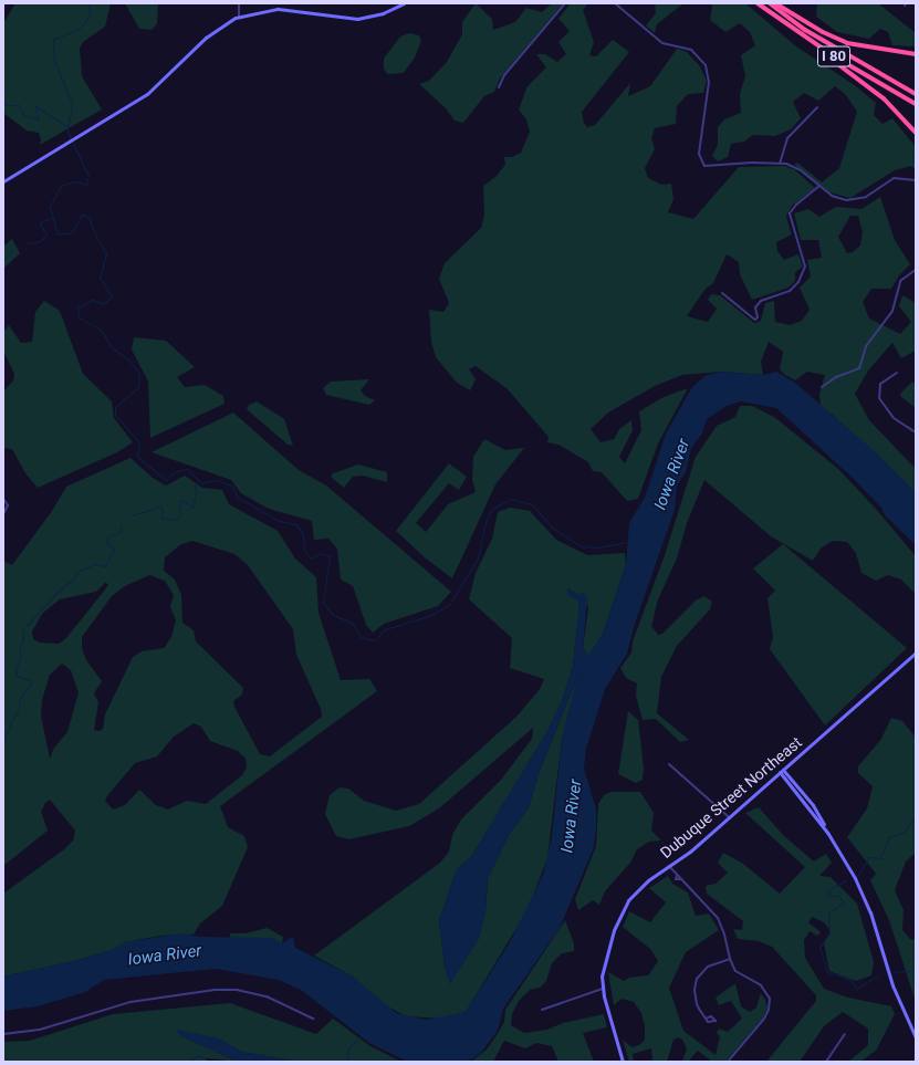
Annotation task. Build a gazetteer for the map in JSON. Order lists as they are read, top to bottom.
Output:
{
  "streets": {
    "highway": ["I 80"],
    "main road": ["Dubuque Street Northeast"]
  },
  "water": ["Iowa River"]
}
